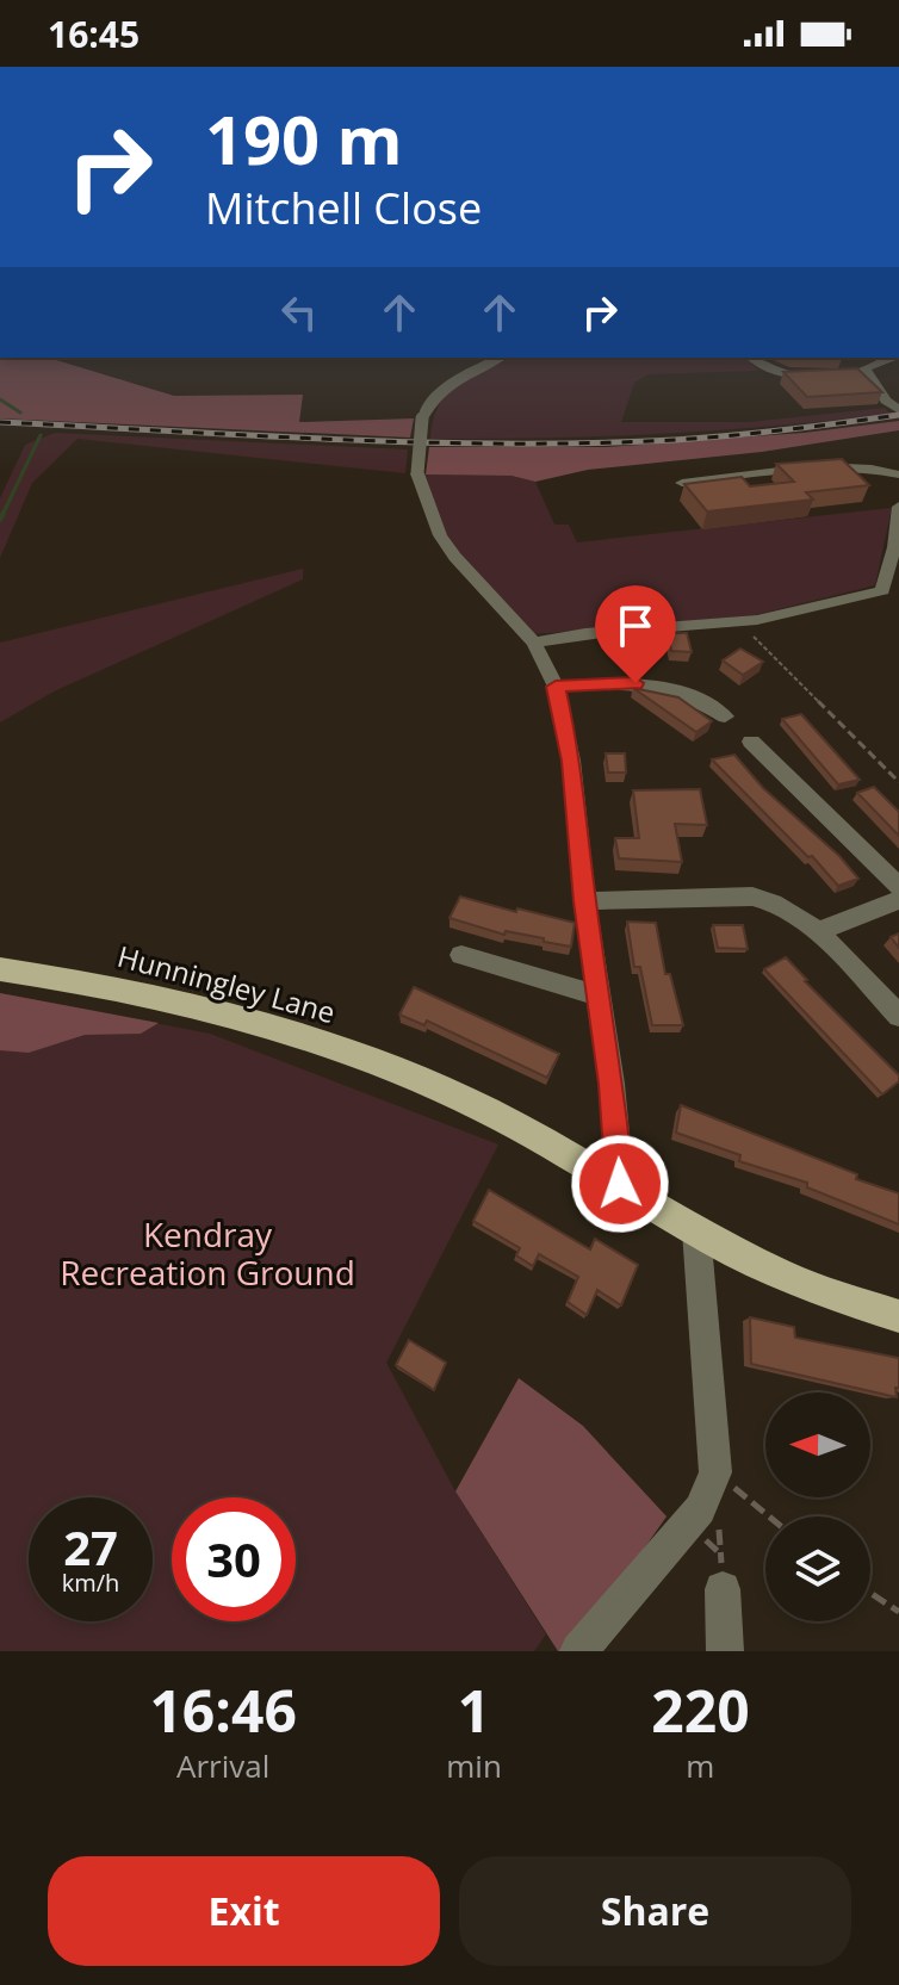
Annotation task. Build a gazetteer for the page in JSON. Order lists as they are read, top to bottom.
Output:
{
  "streets": {
    "main road": ["Hunningley Lane"]
  },
  "parks": ["Kendray Recreation Ground"],
  "north": "left",
  "page": {
    "status": "16:45",
    "turn": ["190 m", "Mitchell Close"],
    "speed": "27 km/h",
    "limit": "30",
    "eta": [
      "16:46",
      "Arrival",
      "1",
      "min",
      "220",
      "m"
    ],
    "buttons": ["Exit", "Share"]
  }
}
